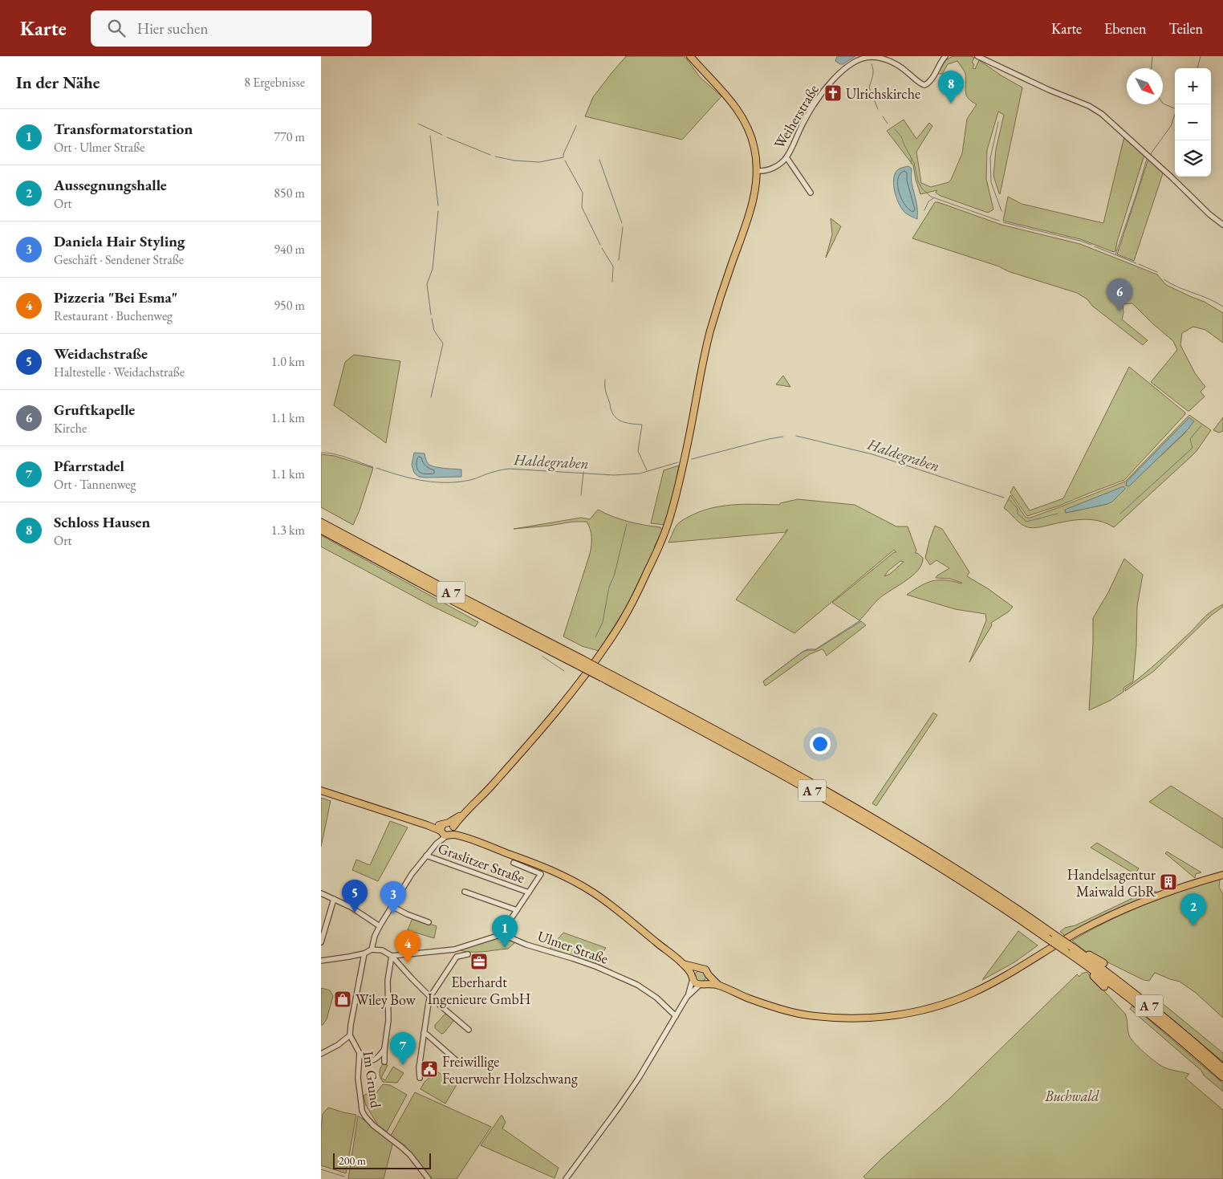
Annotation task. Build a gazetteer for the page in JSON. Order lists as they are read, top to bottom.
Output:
{
  "streets": {
    "highway": ["A 7"],
    "street": [
      "Weiherstraße",
      "Graslitzer Straße",
      "Ulmer Straße",
      "Im Grund"
    ]
  },
  "water": ["Haldegraben"],
  "parks": ["Buchwald"],
  "places": {
    "church": ["Ulrichskirche"],
    "building": ["Handelsagentur Maiwald GbR"],
    "office": ["Eberhardt Ingenieure GmbH"],
    "shop": ["Wiley Bow"],
    "public building": ["Freiwillige Feuerwehr Holzschwang"]
  },
  "scale_bar": "200 m",
  "north": "bottom right",
  "page": {
    "header": "Karte",
    "search": "Hier suchen",
    "nav": ["Karte", "Ebenen", "Teilen"],
    "heading": ["In der Nähe", "8 Ergebnisse"],
    "map_buttons": ["+", "−"],
    "pins": [
      "8",
      "6",
      "5",
      "3",
      "2",
      "1",
      "4",
      "7"
    ],
    "list": [
      {
        "mark": "1",
        "name": "Transformatorstation",
        "note": "Ort · Ulmer Straße",
        "value": "770 m"
      },
      {
        "mark": "2",
        "name": "Aussegnungshalle",
        "note": "Ort",
        "value": "850 m"
      },
      {
        "mark": "3",
        "name": "Daniela Hair Styling",
        "note": "Geschäft · Sendener Straße",
        "value": "940 m"
      },
      {
        "mark": "4",
        "name": "Pizzeria \"Bei Esma\"",
        "note": "Restaurant · Buchenweg",
        "value": "950 m"
      },
      {
        "mark": "5",
        "name": "Weidachstraße",
        "note": "Haltestelle · Weidachstraße",
        "value": "1.0 km"
      },
      {
        "mark": "6",
        "name": "Gruftkapelle",
        "note": "Kirche",
        "value": "1.1 km"
      },
      {
        "mark": "7",
        "name": "Pfarrstadel",
        "note": "Ort · Tannenweg",
        "value": "1.1 km"
      },
      {
        "mark": "8",
        "name": "Schloss Hausen",
        "note": "Ort",
        "value": "1.3 km"
      }
    ],
    "scale": "200 m"
  }
}
